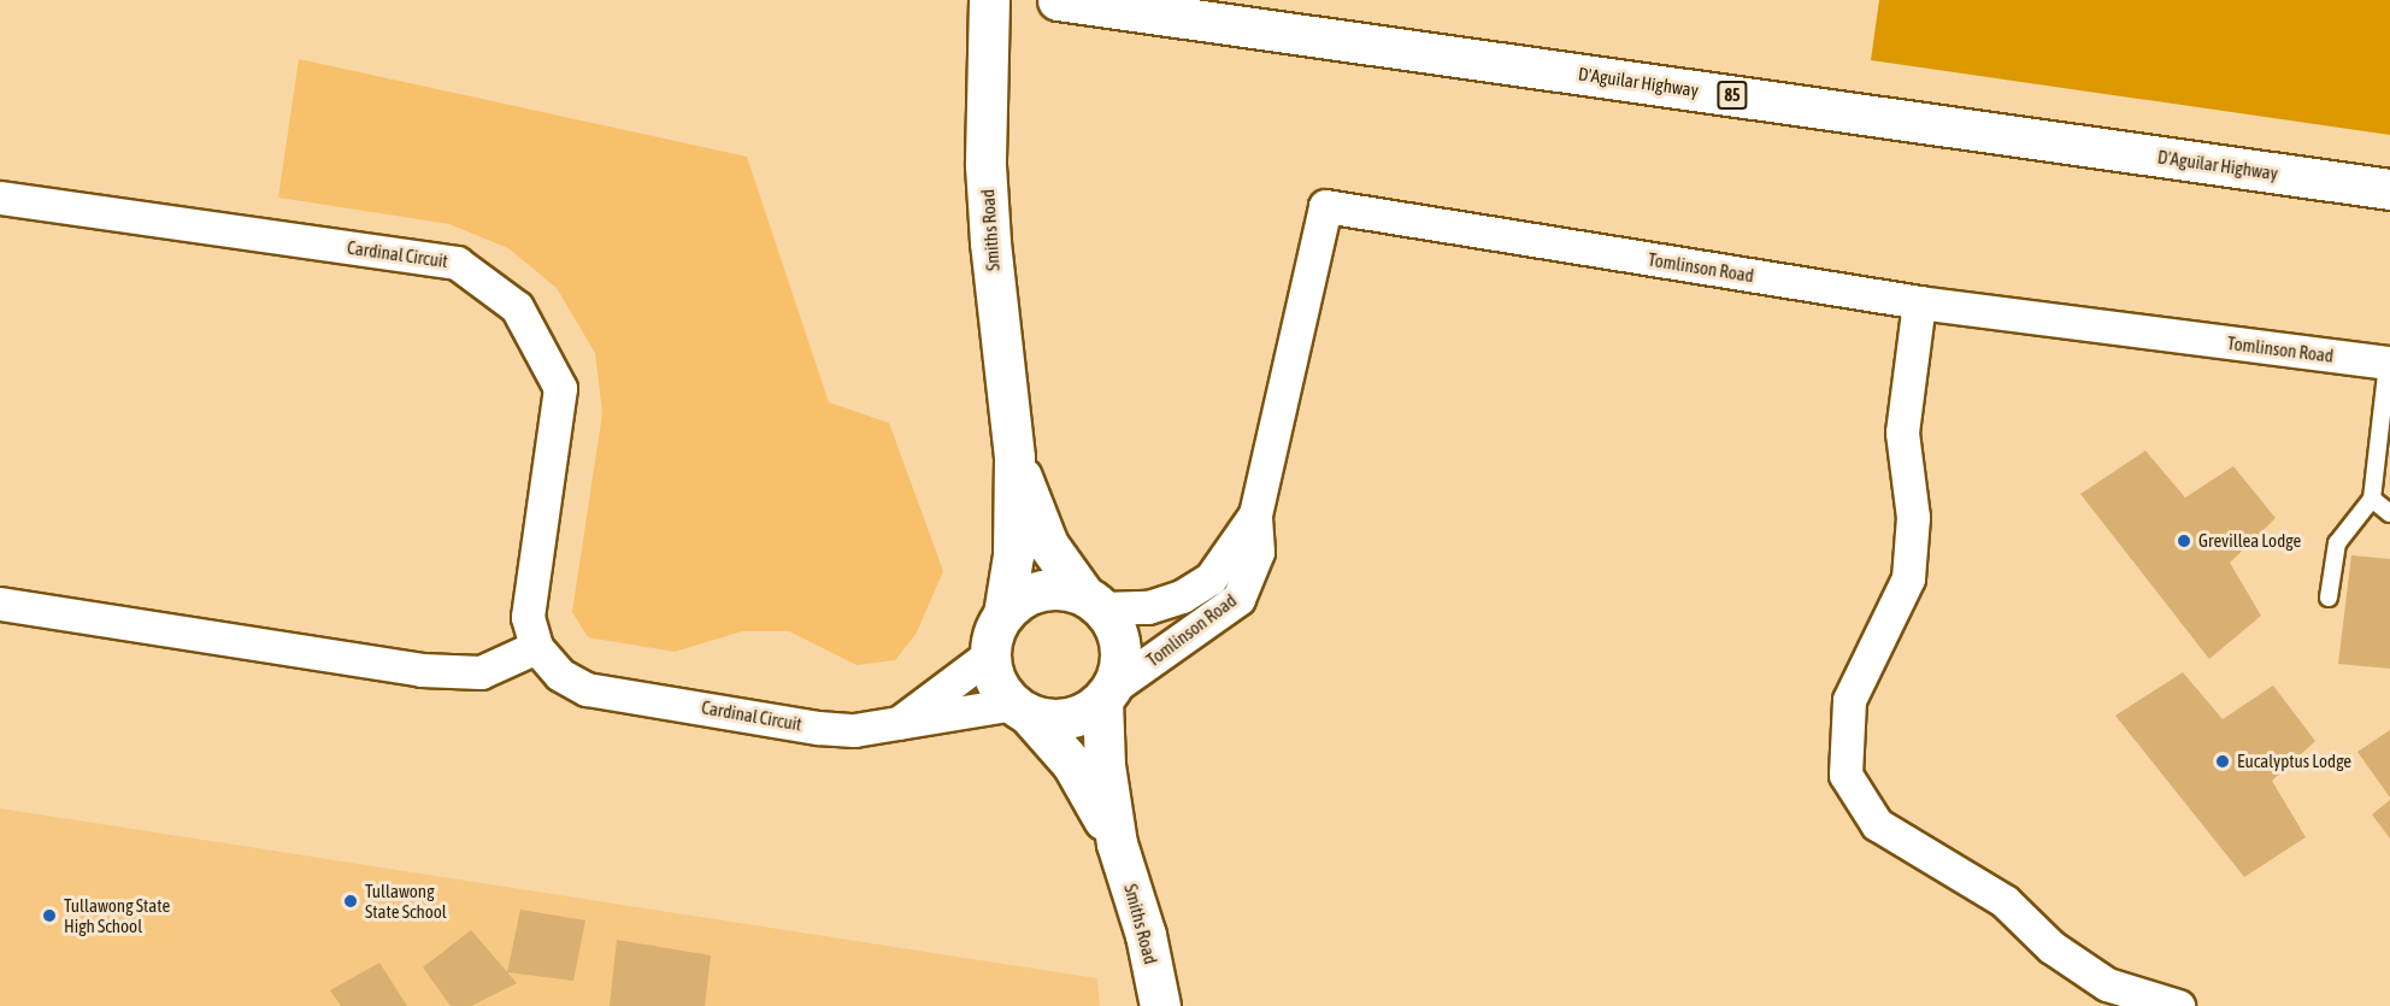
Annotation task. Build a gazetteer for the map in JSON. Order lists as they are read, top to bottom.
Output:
{
  "streets": {
    "main road": ["D'Aguilar Highway", "85", "Smiths Road"],
    "street": ["Cardinal Circuit", "Tomlinson Road"]
  },
  "crossings": [
    ["Smiths Road", "Cardinal Circuit"],
    ["Smiths Road", "Tomlinson Road"],
    ["Cardinal Circuit", "Tomlinson Road"]
  ],
  "places": [
    "Grevillea Lodge",
    "Eucalyptus Lodge",
    "Tullawong State School",
    "Tullawong State High School"
  ]
}
